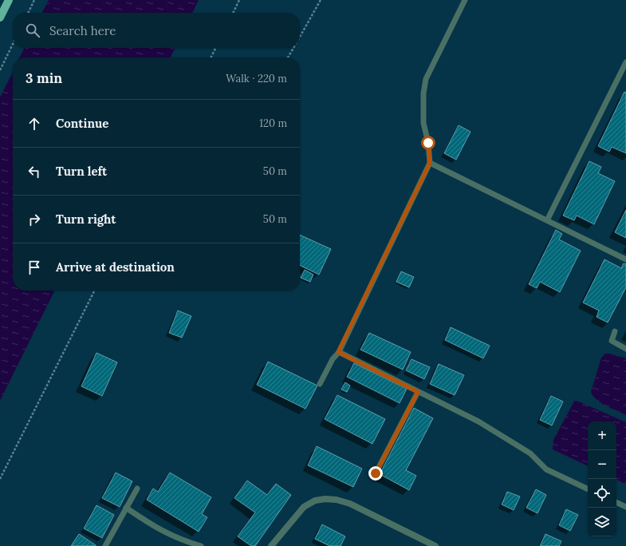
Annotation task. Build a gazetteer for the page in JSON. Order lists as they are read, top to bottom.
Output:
{
  "page": {
    "search": "Search here",
    "heading": ["3 min", "Walk · 220 m"],
    "list": [
      ["Continue", "120 m"],
      ["Turn left", "50 m"],
      ["Turn right", "50 m"],
      "Arrive at destination"
    ],
    "map_buttons": ["+", "−"]
  }
}
